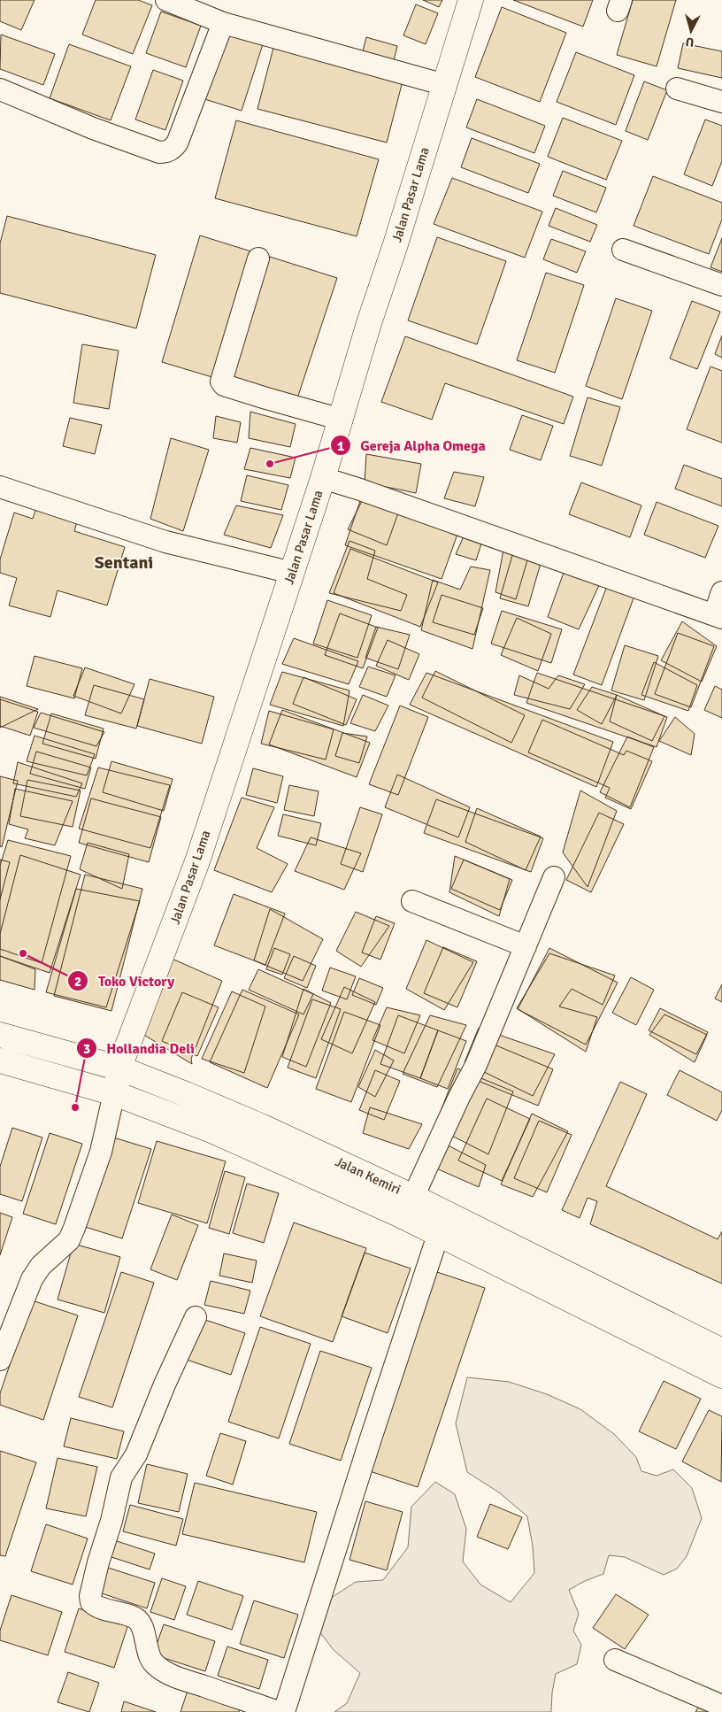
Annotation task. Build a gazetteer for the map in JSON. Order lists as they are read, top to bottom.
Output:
{
  "streets": {
    "main road": ["Jalan Pasar Lama", "Jalan Kemiri"]
  },
  "crossings": [
    ["Jalan Pasar Lama", "Jalan Kemiri"]
  ],
  "districts": ["Sentani"],
  "places": ["Gereja Alpha Omega", "Toko Victory", "Hollandia Deli"],
  "north": "bottom"
}
